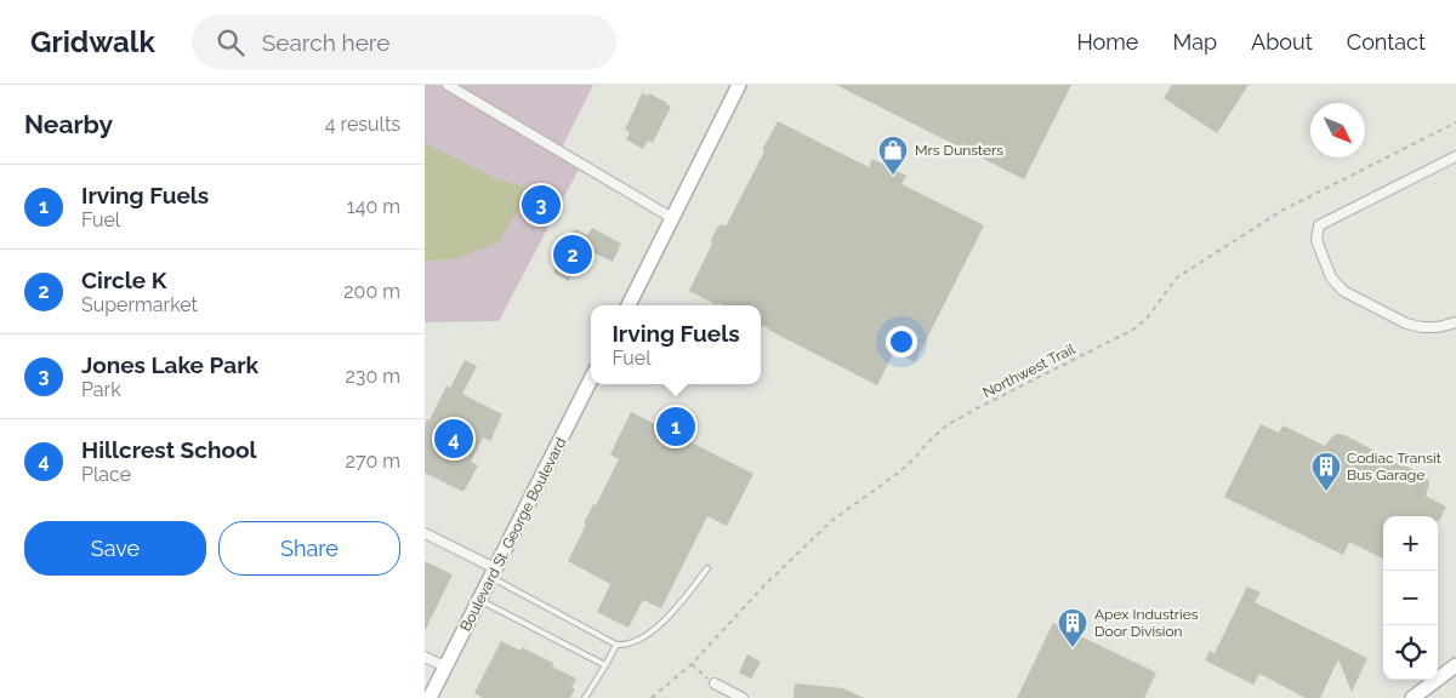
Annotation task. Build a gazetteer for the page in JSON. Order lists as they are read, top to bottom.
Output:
{
  "streets": {
    "main road": ["Boulevard St. George Boulevard"],
    "path": ["Northwest Trail"]
  },
  "places": {
    "shop": ["Mrs Dunsters"],
    "building": ["Codiac Transit Bus Garage", "Apex Industries Door Division"]
  },
  "north": "bottom right",
  "page": {
    "header": "Gridwalk",
    "search": "Search here",
    "nav": [
      "Home",
      "Map",
      "About",
      "Contact"
    ],
    "heading": ["Nearby", "4 results"],
    "list": [
      {
        "mark": "1",
        "name": "Irving Fuels",
        "note": "Fuel",
        "value": "140 m"
      },
      {
        "mark": "2",
        "name": "Circle K",
        "note": "Supermarket",
        "value": "200 m"
      },
      {
        "mark": "3",
        "name": "Jones Lake Park",
        "note": "Park",
        "value": "230 m"
      },
      {
        "mark": "4",
        "name": "Hillcrest School",
        "note": "Place",
        "value": "270 m"
      }
    ],
    "pins": [
      "3",
      "2",
      "1",
      "4"
    ],
    "popup": ["Irving Fuels", "Fuel"],
    "buttons": ["Save", "Share"],
    "map_buttons": ["+", "−"]
  }
}
